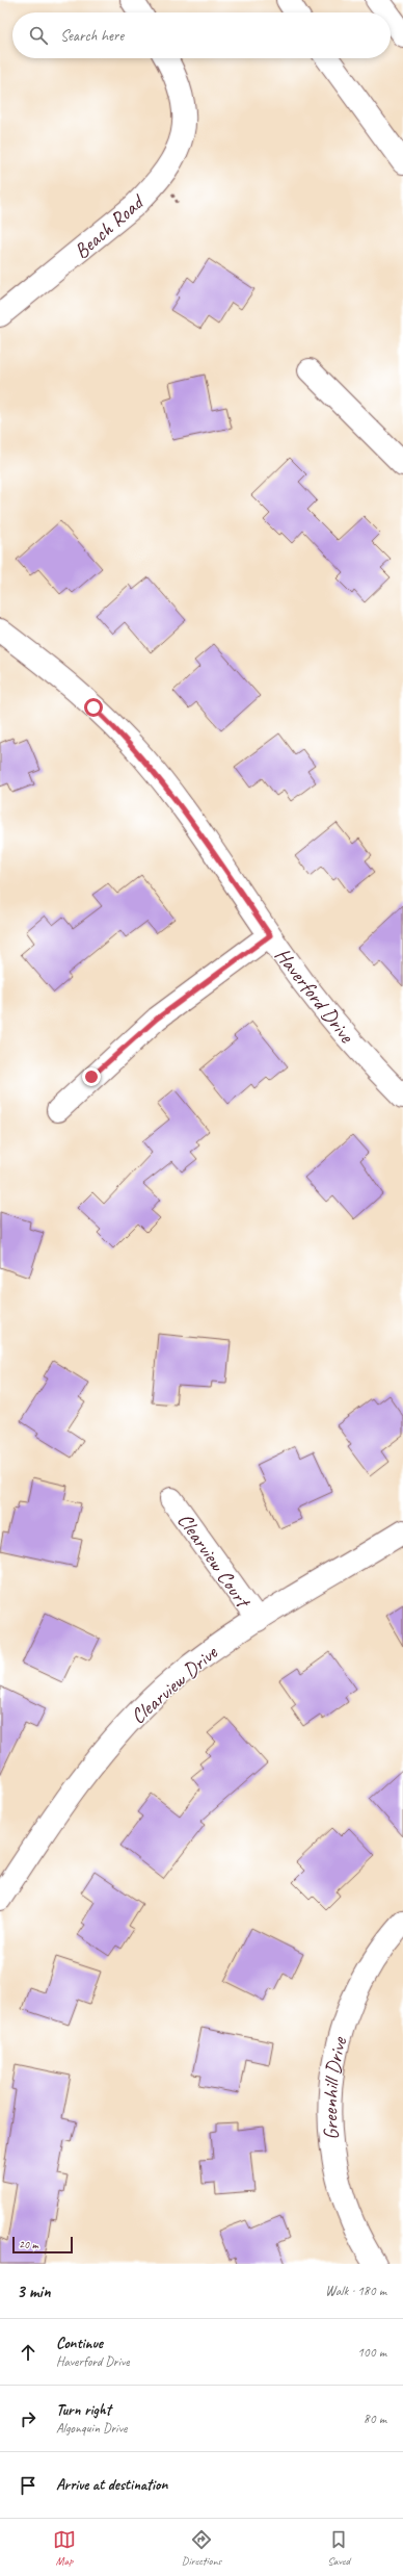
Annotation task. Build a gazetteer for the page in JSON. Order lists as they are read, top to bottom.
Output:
{
  "streets": {
    "main road": [
      "Beach Road",
      "Haverford Drive",
      "Clearview Court",
      "Clearview Drive",
      "Greenhill Drive"
    ]
  },
  "crossings": [
    ["Clearview Court", "Clearview Drive"]
  ],
  "scale_bar": "20 m",
  "page": {
    "search": "Search here",
    "scale": "20 m",
    "heading": ["3 min", "Walk · 180 m"],
    "list": [
      ["Continue", "Haverford Drive", "100 m"],
      ["Turn right", "Algonquin Drive", "80 m"],
      "Arrive at destination"
    ],
    "nav": ["Map", "Directions", "Saved"]
  }
}
